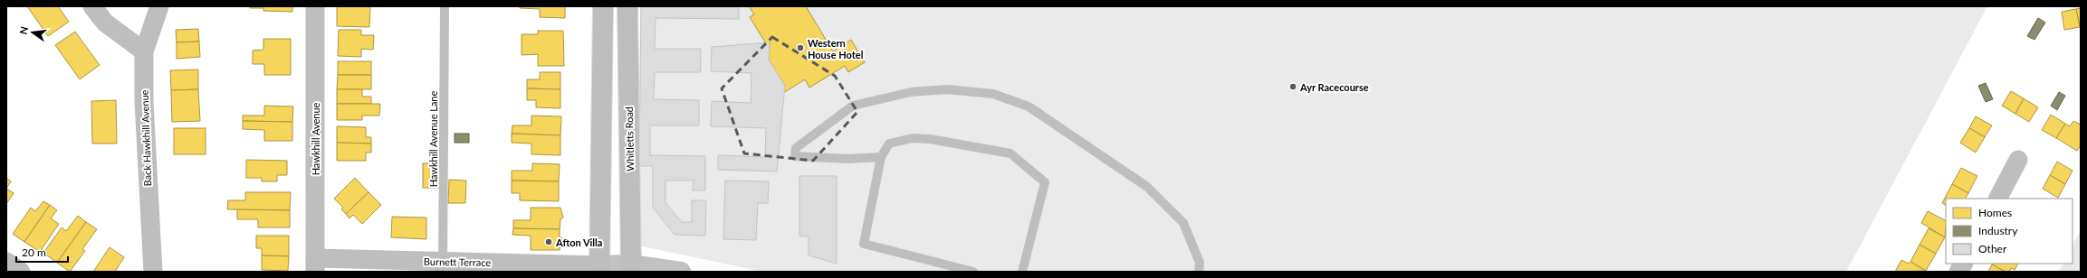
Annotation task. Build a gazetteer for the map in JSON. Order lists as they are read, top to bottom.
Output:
{
  "streets": {
    "main road": ["Whitletts Road"],
    "street": ["Back Hawkhill Avenue", "Hawkhill Avenue", "Burnett Terrace"],
    "lane": ["Hawkhill Avenue Lane"]
  },
  "crossings": [
    ["Hawkhill Avenue", "Burnett Terrace"],
    ["Hawkhill Avenue Lane", "Burnett Terrace"]
  ],
  "places": ["Western House Hotel", "Ayr Racecourse", "Afton Villa"],
  "legend": ["Homes", "Industry", "Other"],
  "scale_bar": "20 m",
  "north": "left"
}
